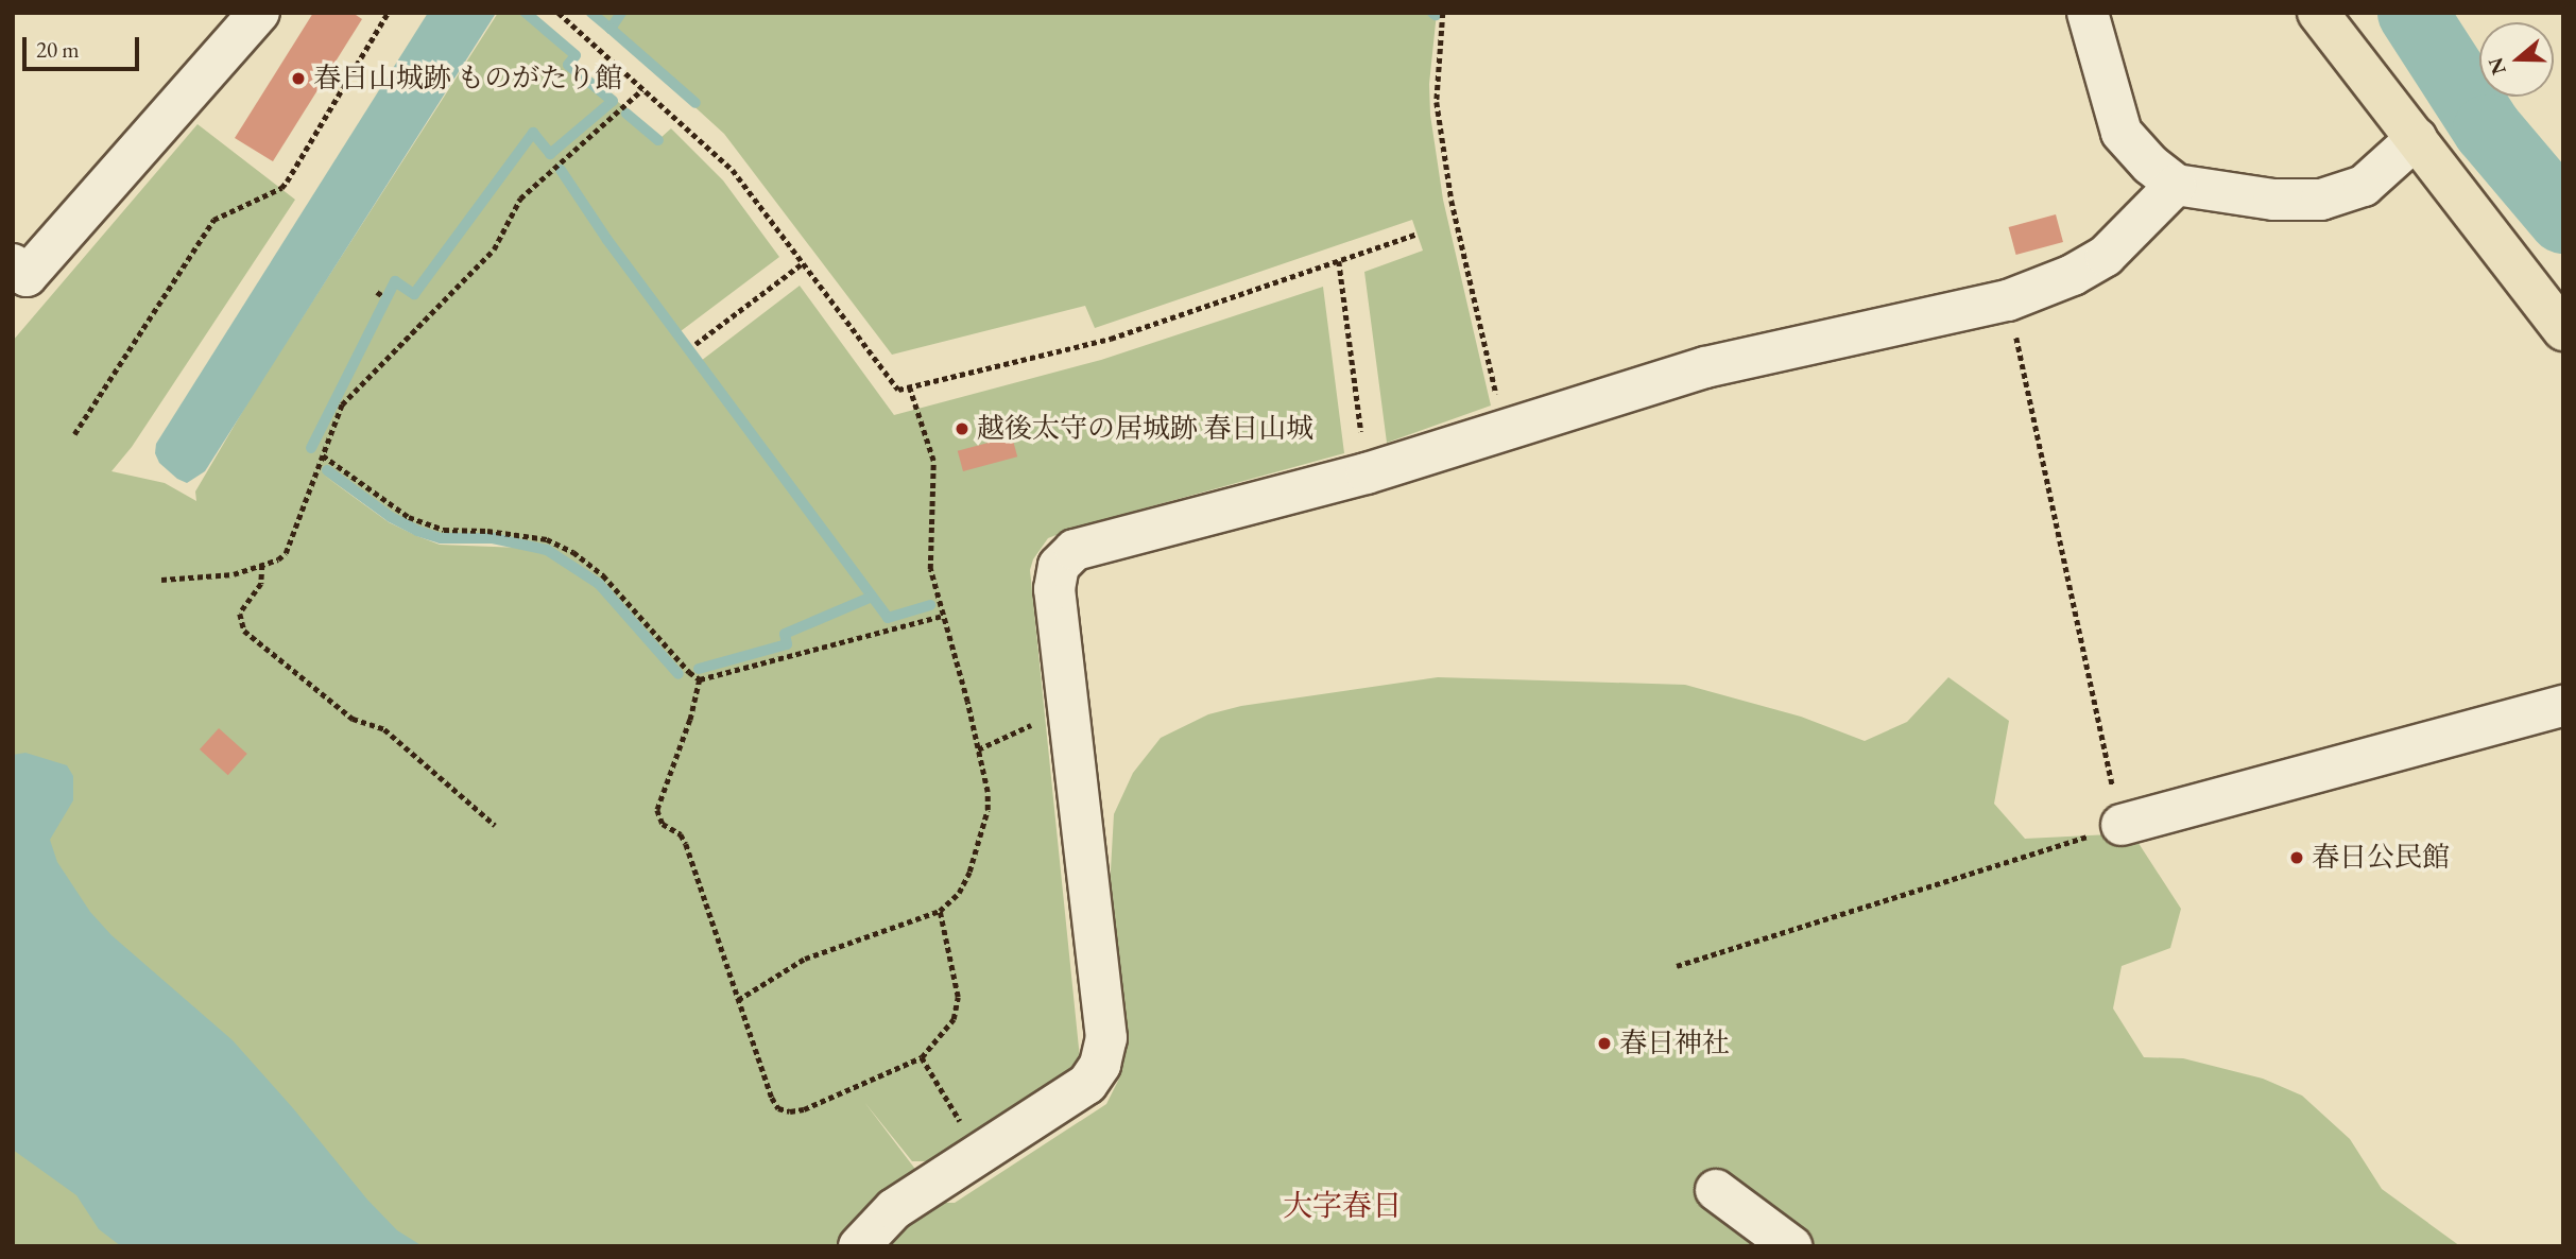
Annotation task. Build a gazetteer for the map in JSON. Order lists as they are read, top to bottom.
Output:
{
  "districts": ["大字春日"],
  "places": [
    "春日山城跡 ものがたり館",
    "越後太守の居城跡 春日山城",
    "春日公民館",
    "春日神社"
  ],
  "scale_bar": "20 m",
  "north": "left"
}
